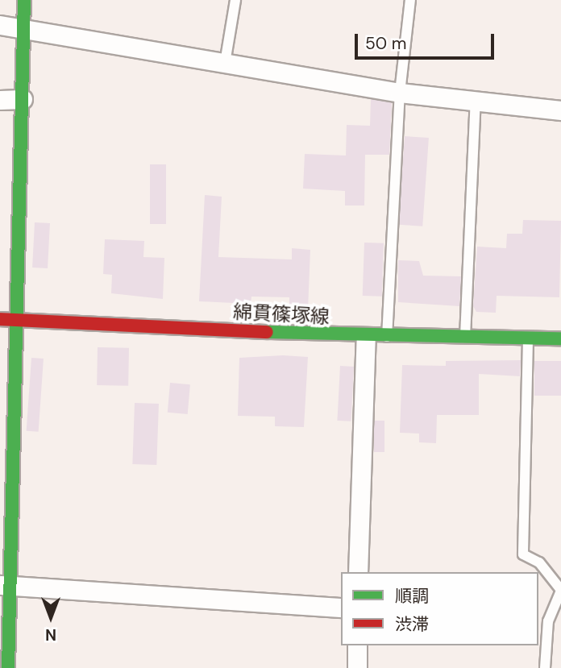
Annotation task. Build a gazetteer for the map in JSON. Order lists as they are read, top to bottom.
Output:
{
  "streets": {
    "street": ["綿貫篠塚線"]
  },
  "legend": ["順調", "渋滞"],
  "scale_bar": "50 m",
  "north": "bottom"
}
